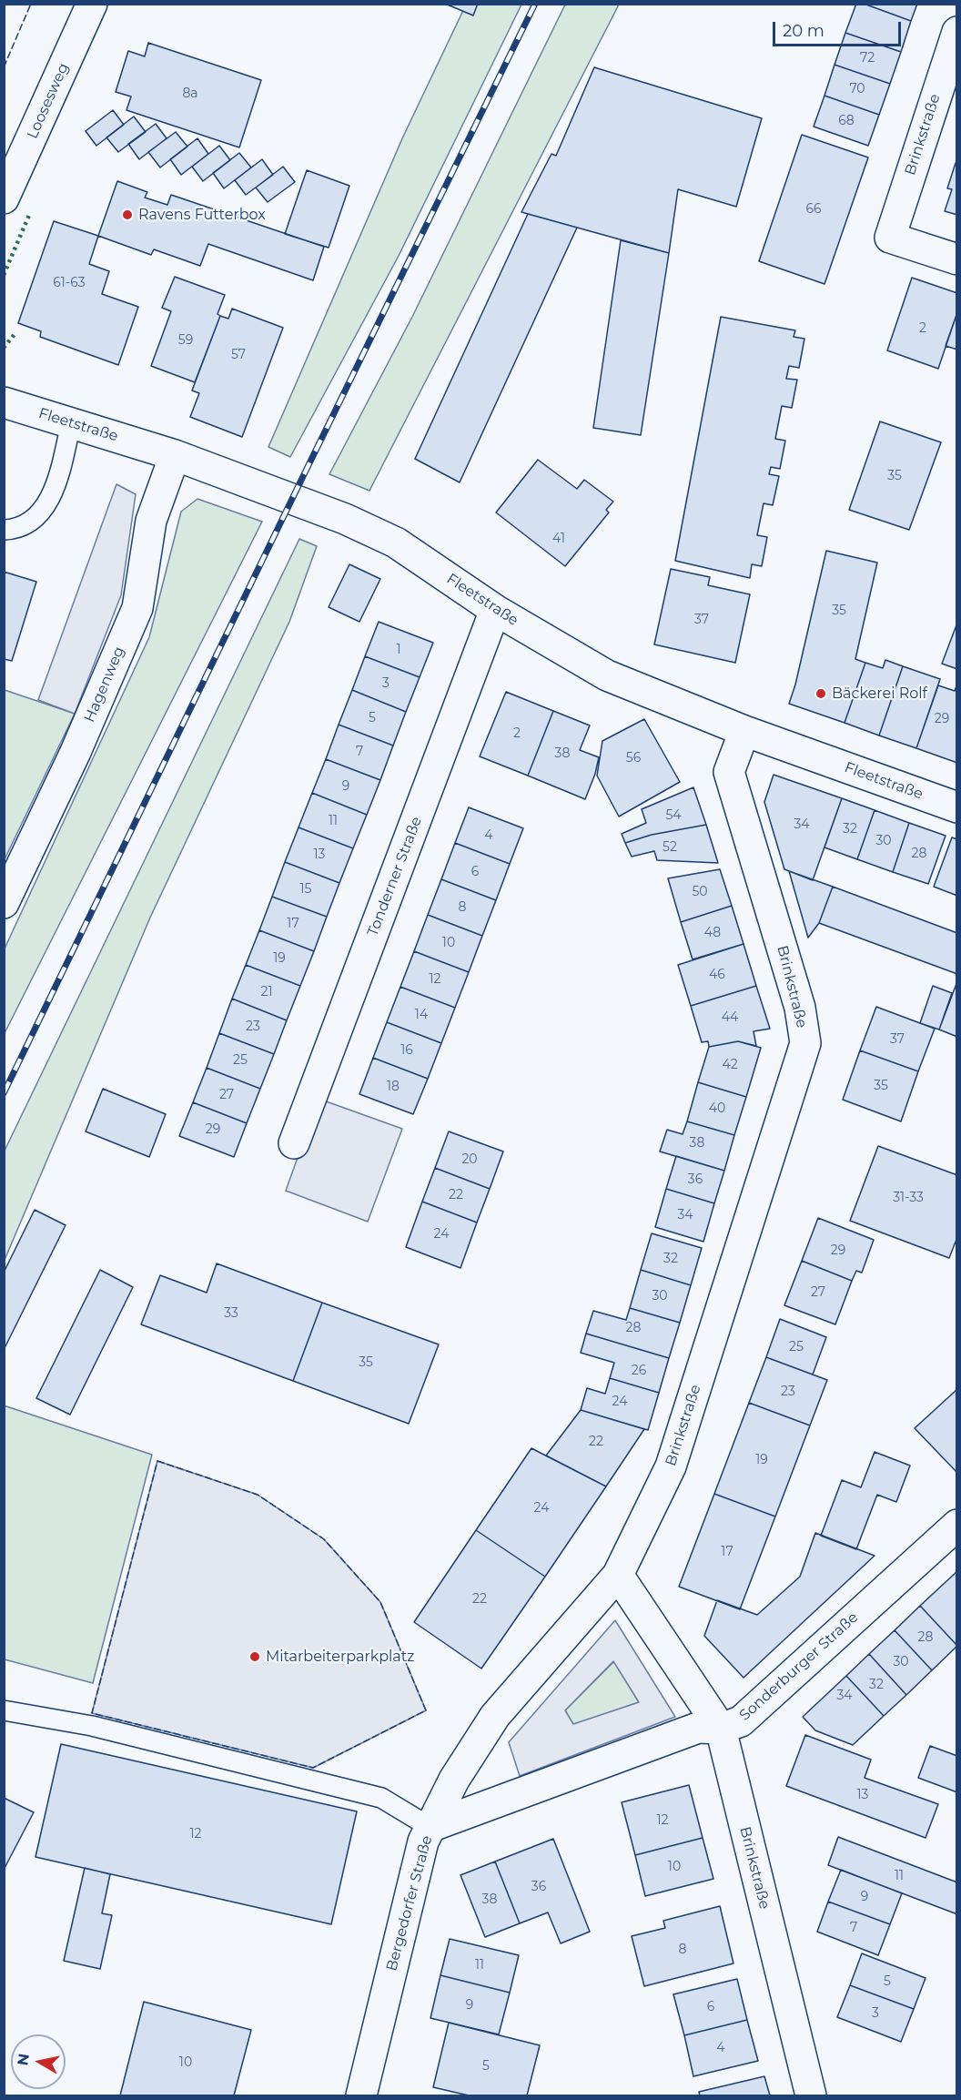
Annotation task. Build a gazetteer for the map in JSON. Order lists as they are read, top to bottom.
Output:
{
  "streets": {
    "street": [
      "Loosesweg",
      "Brinkstraße",
      "Fleetstraße",
      "Hagenweg",
      "Tonderner Straße",
      "Sonderburger Straße",
      "Bergedorfer Straße"
    ]
  },
  "crossings": [
    ["Brinkstraße", "Fleetstraße"],
    ["Brinkstraße", "Sonderburger Straße"],
    ["Brinkstraße", "Bergedorfer Straße"],
    ["Fleetstraße", "Hagenweg"],
    ["Fleetstraße", "Tonderner Straße"],
    ["Sonderburger Straße", "Bergedorfer Straße"]
  ],
  "places": ["Ravens Futterbox", "Bäckerei Rolf", "Mitarbeiterparkplatz"],
  "house_numbers": [
    "72",
    "70",
    "8a",
    "68",
    "66",
    "61-63",
    "2",
    "59",
    "57",
    "35",
    "41",
    "35",
    "37",
    "1",
    "3",
    "5",
    "29",
    "2",
    "7",
    "38",
    "56",
    "9",
    "54",
    "11",
    "34",
    "32",
    "4",
    "30",
    "52",
    "28",
    "13",
    "6",
    "15",
    "50",
    "8",
    "17",
    "48",
    "10",
    "19",
    "46",
    "12",
    "21",
    "14",
    "44",
    "23",
    "37",
    "16",
    "25",
    "42",
    "35",
    "18",
    "27",
    "40",
    "29",
    "38",
    "20",
    "36",
    "22",
    "31-33",
    "34",
    "24",
    "29",
    "32",
    "27",
    "30",
    "33",
    "28",
    "25",
    "35",
    "26",
    "23",
    "24",
    "22",
    "19",
    "24",
    "17",
    "22",
    "28",
    "30",
    "32",
    "34",
    "13",
    "12",
    "12",
    "10",
    "11",
    "36",
    "9",
    "38",
    "7",
    "8",
    "11",
    "5",
    "9",
    "6",
    "3",
    "4",
    "10",
    "5"
  ],
  "scale_bar": "20 m",
  "north": "left"
}
